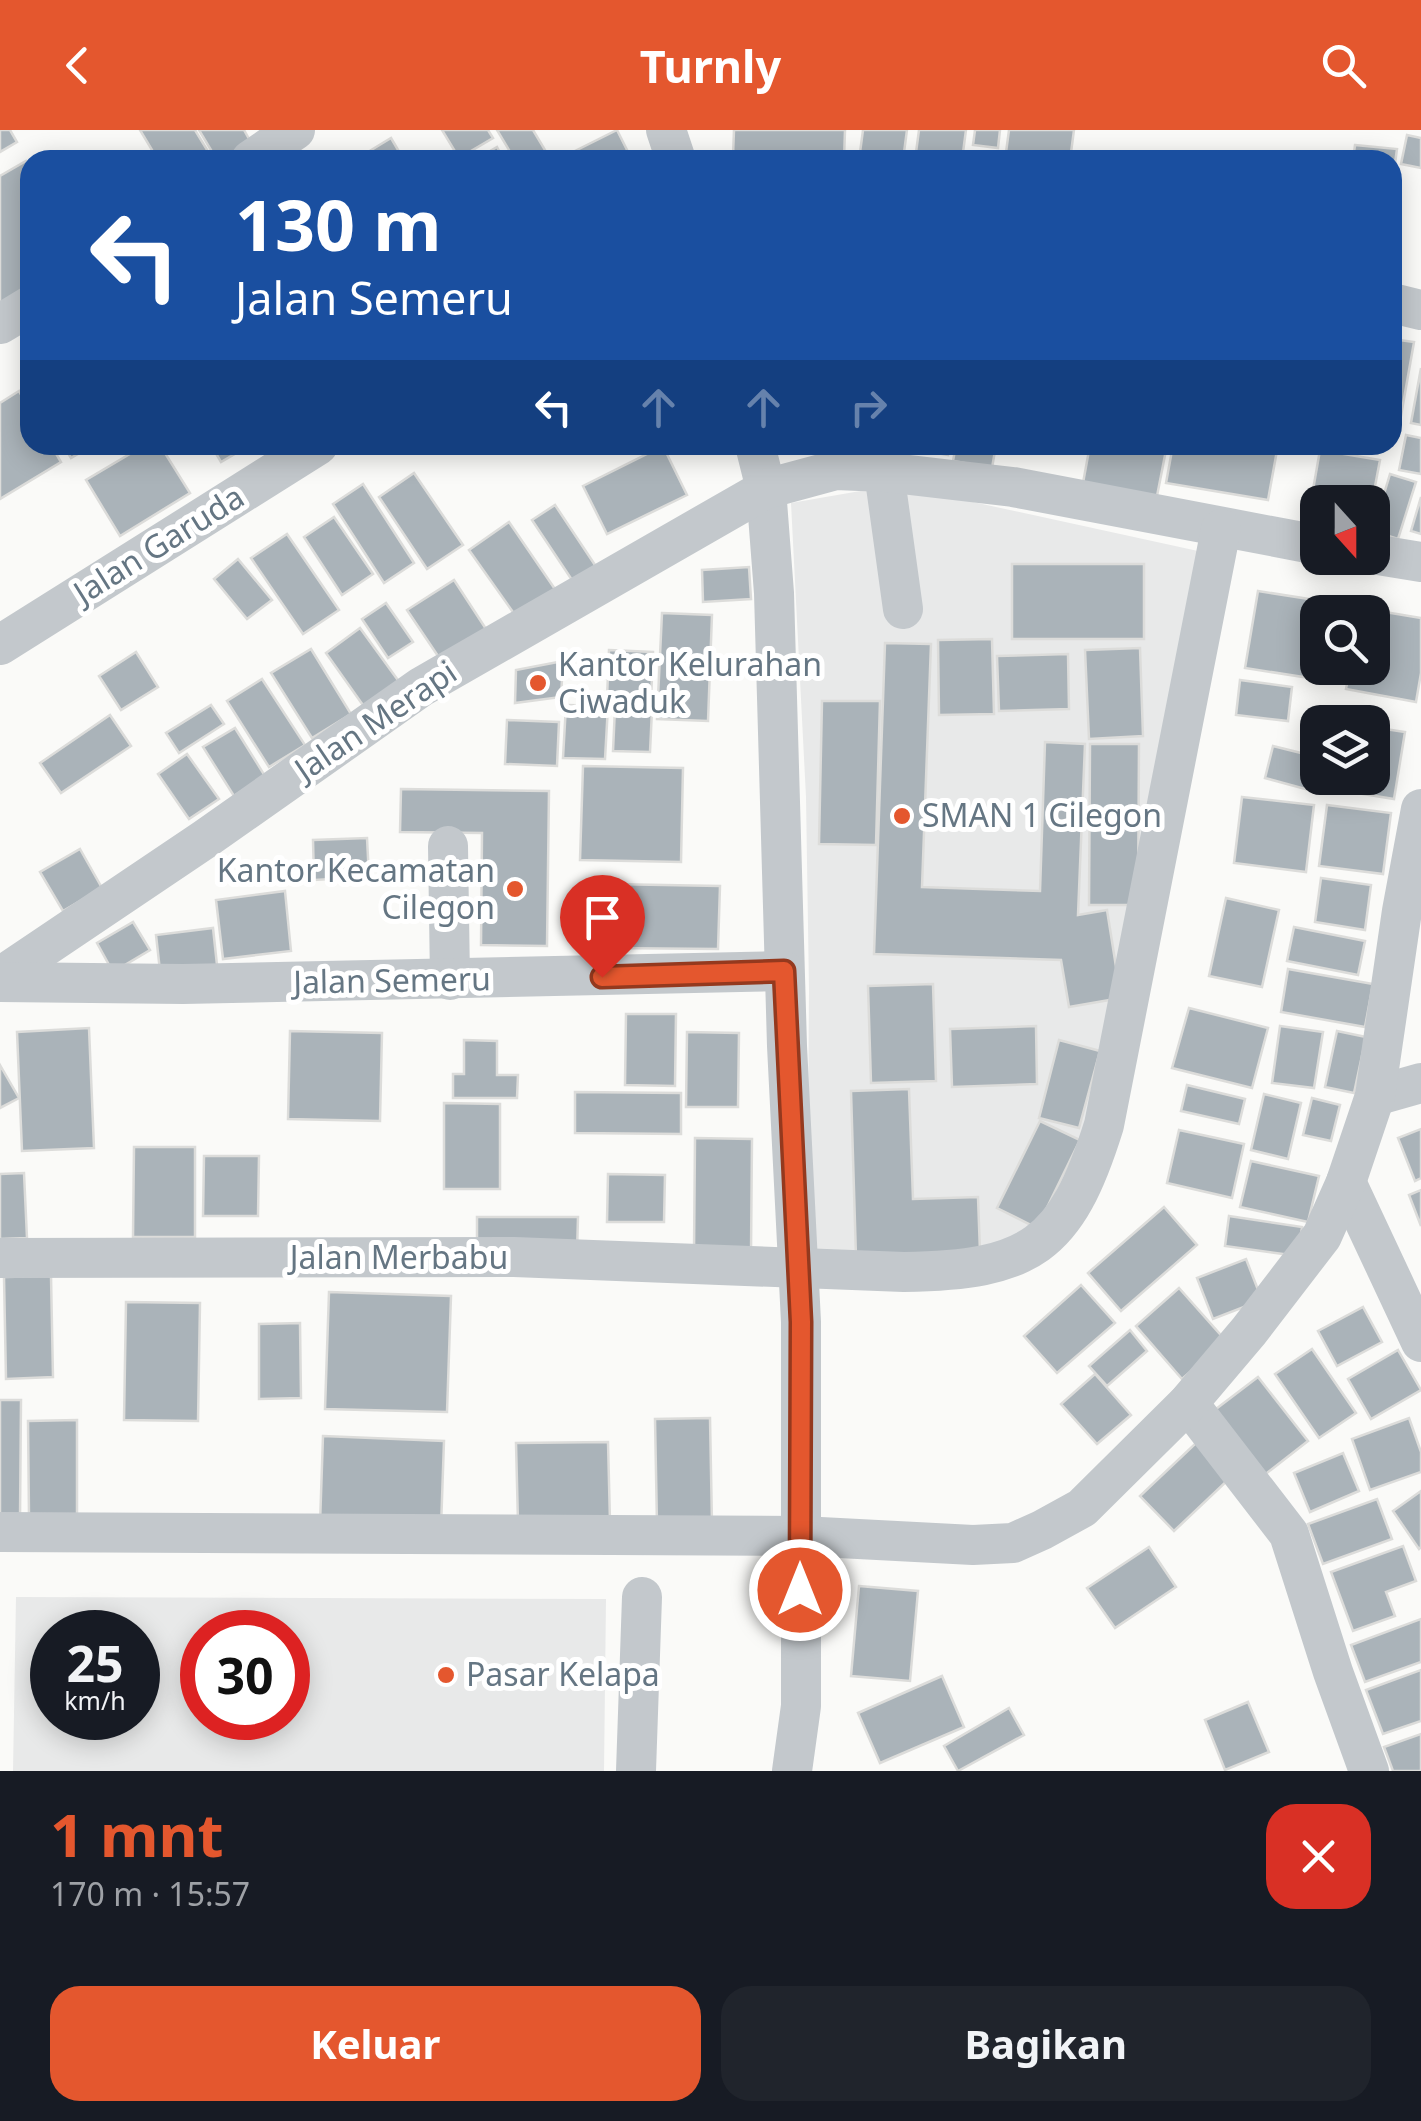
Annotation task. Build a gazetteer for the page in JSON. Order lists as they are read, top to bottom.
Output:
{
  "streets": {
    "street": [
      "Jalan Garuda",
      "Jalan Merapi",
      "Jalan Semeru",
      "Jalan Merbabu"
    ]
  },
  "crossings": [
    ["Jalan Merapi", "Jalan Semeru"],
    ["Jalan Merapi", "Jalan Merbabu"]
  ],
  "places": [
    "Kantor Kelurahan Ciwaduk",
    "SMAN 1 Cilegon",
    "Kantor Kecamatan Cilegon",
    "Pasar Kelapa"
  ],
  "north": "bottom",
  "page": {
    "header": "Turnly",
    "turn": ["130 m", "Jalan Semeru"],
    "speed": "25 km/h",
    "limit": "30",
    "heading": ["1 mnt", "170 m · 15:57"],
    "buttons": ["Keluar", "Bagikan"]
  }
}
